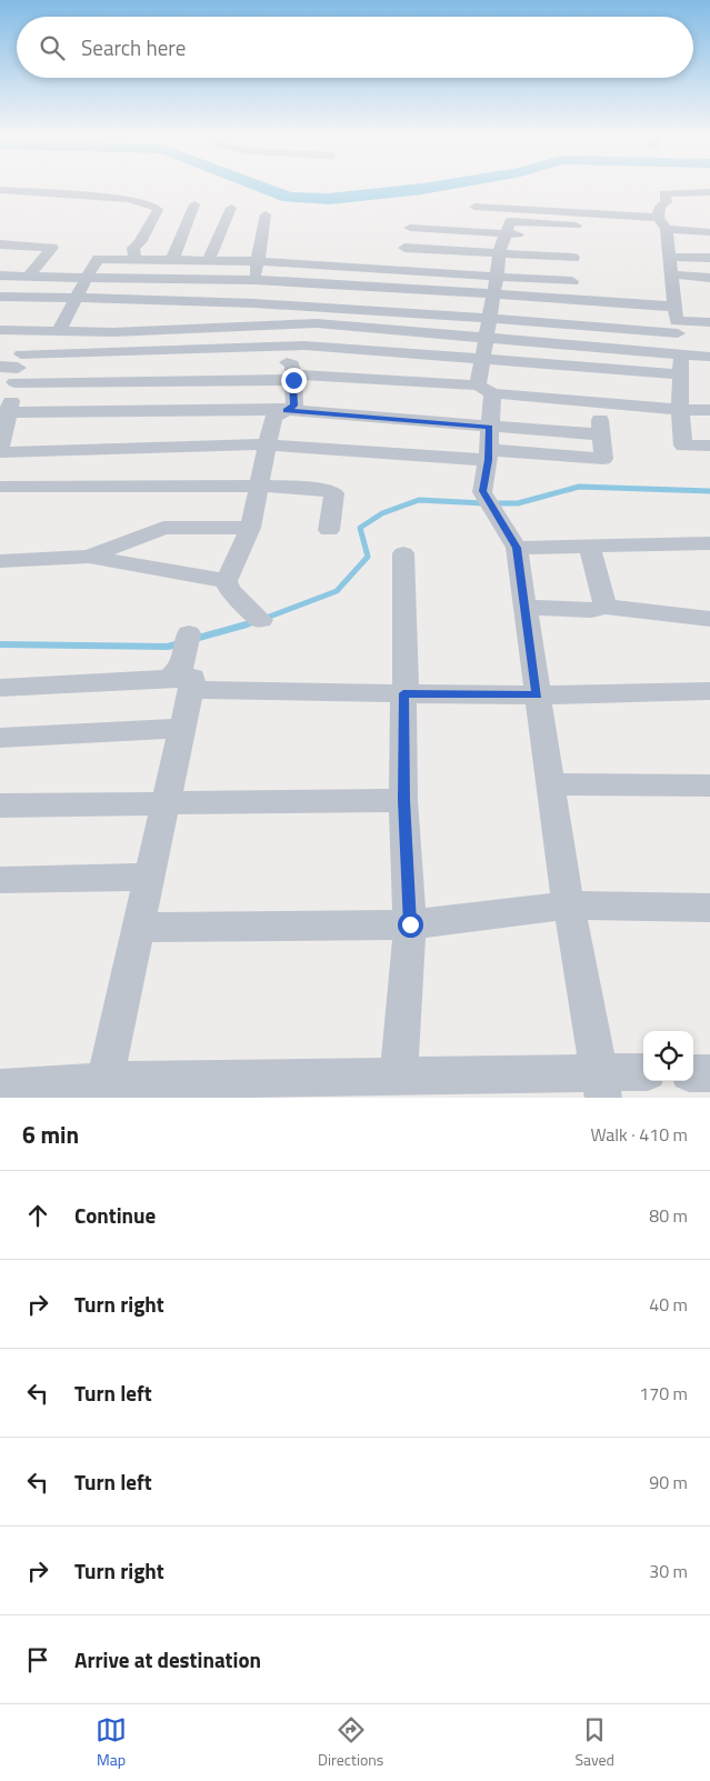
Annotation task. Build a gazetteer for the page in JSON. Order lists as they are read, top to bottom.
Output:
{
  "page": {
    "search": "Search here",
    "heading": ["6 min", "Walk · 410 m"],
    "list": [
      ["Continue", "80 m"],
      ["Turn right", "40 m"],
      ["Turn left", "170 m"],
      ["Turn left", "90 m"],
      ["Turn right", "30 m"],
      "Arrive at destination"
    ],
    "nav": ["Map", "Directions", "Saved"]
  }
}
